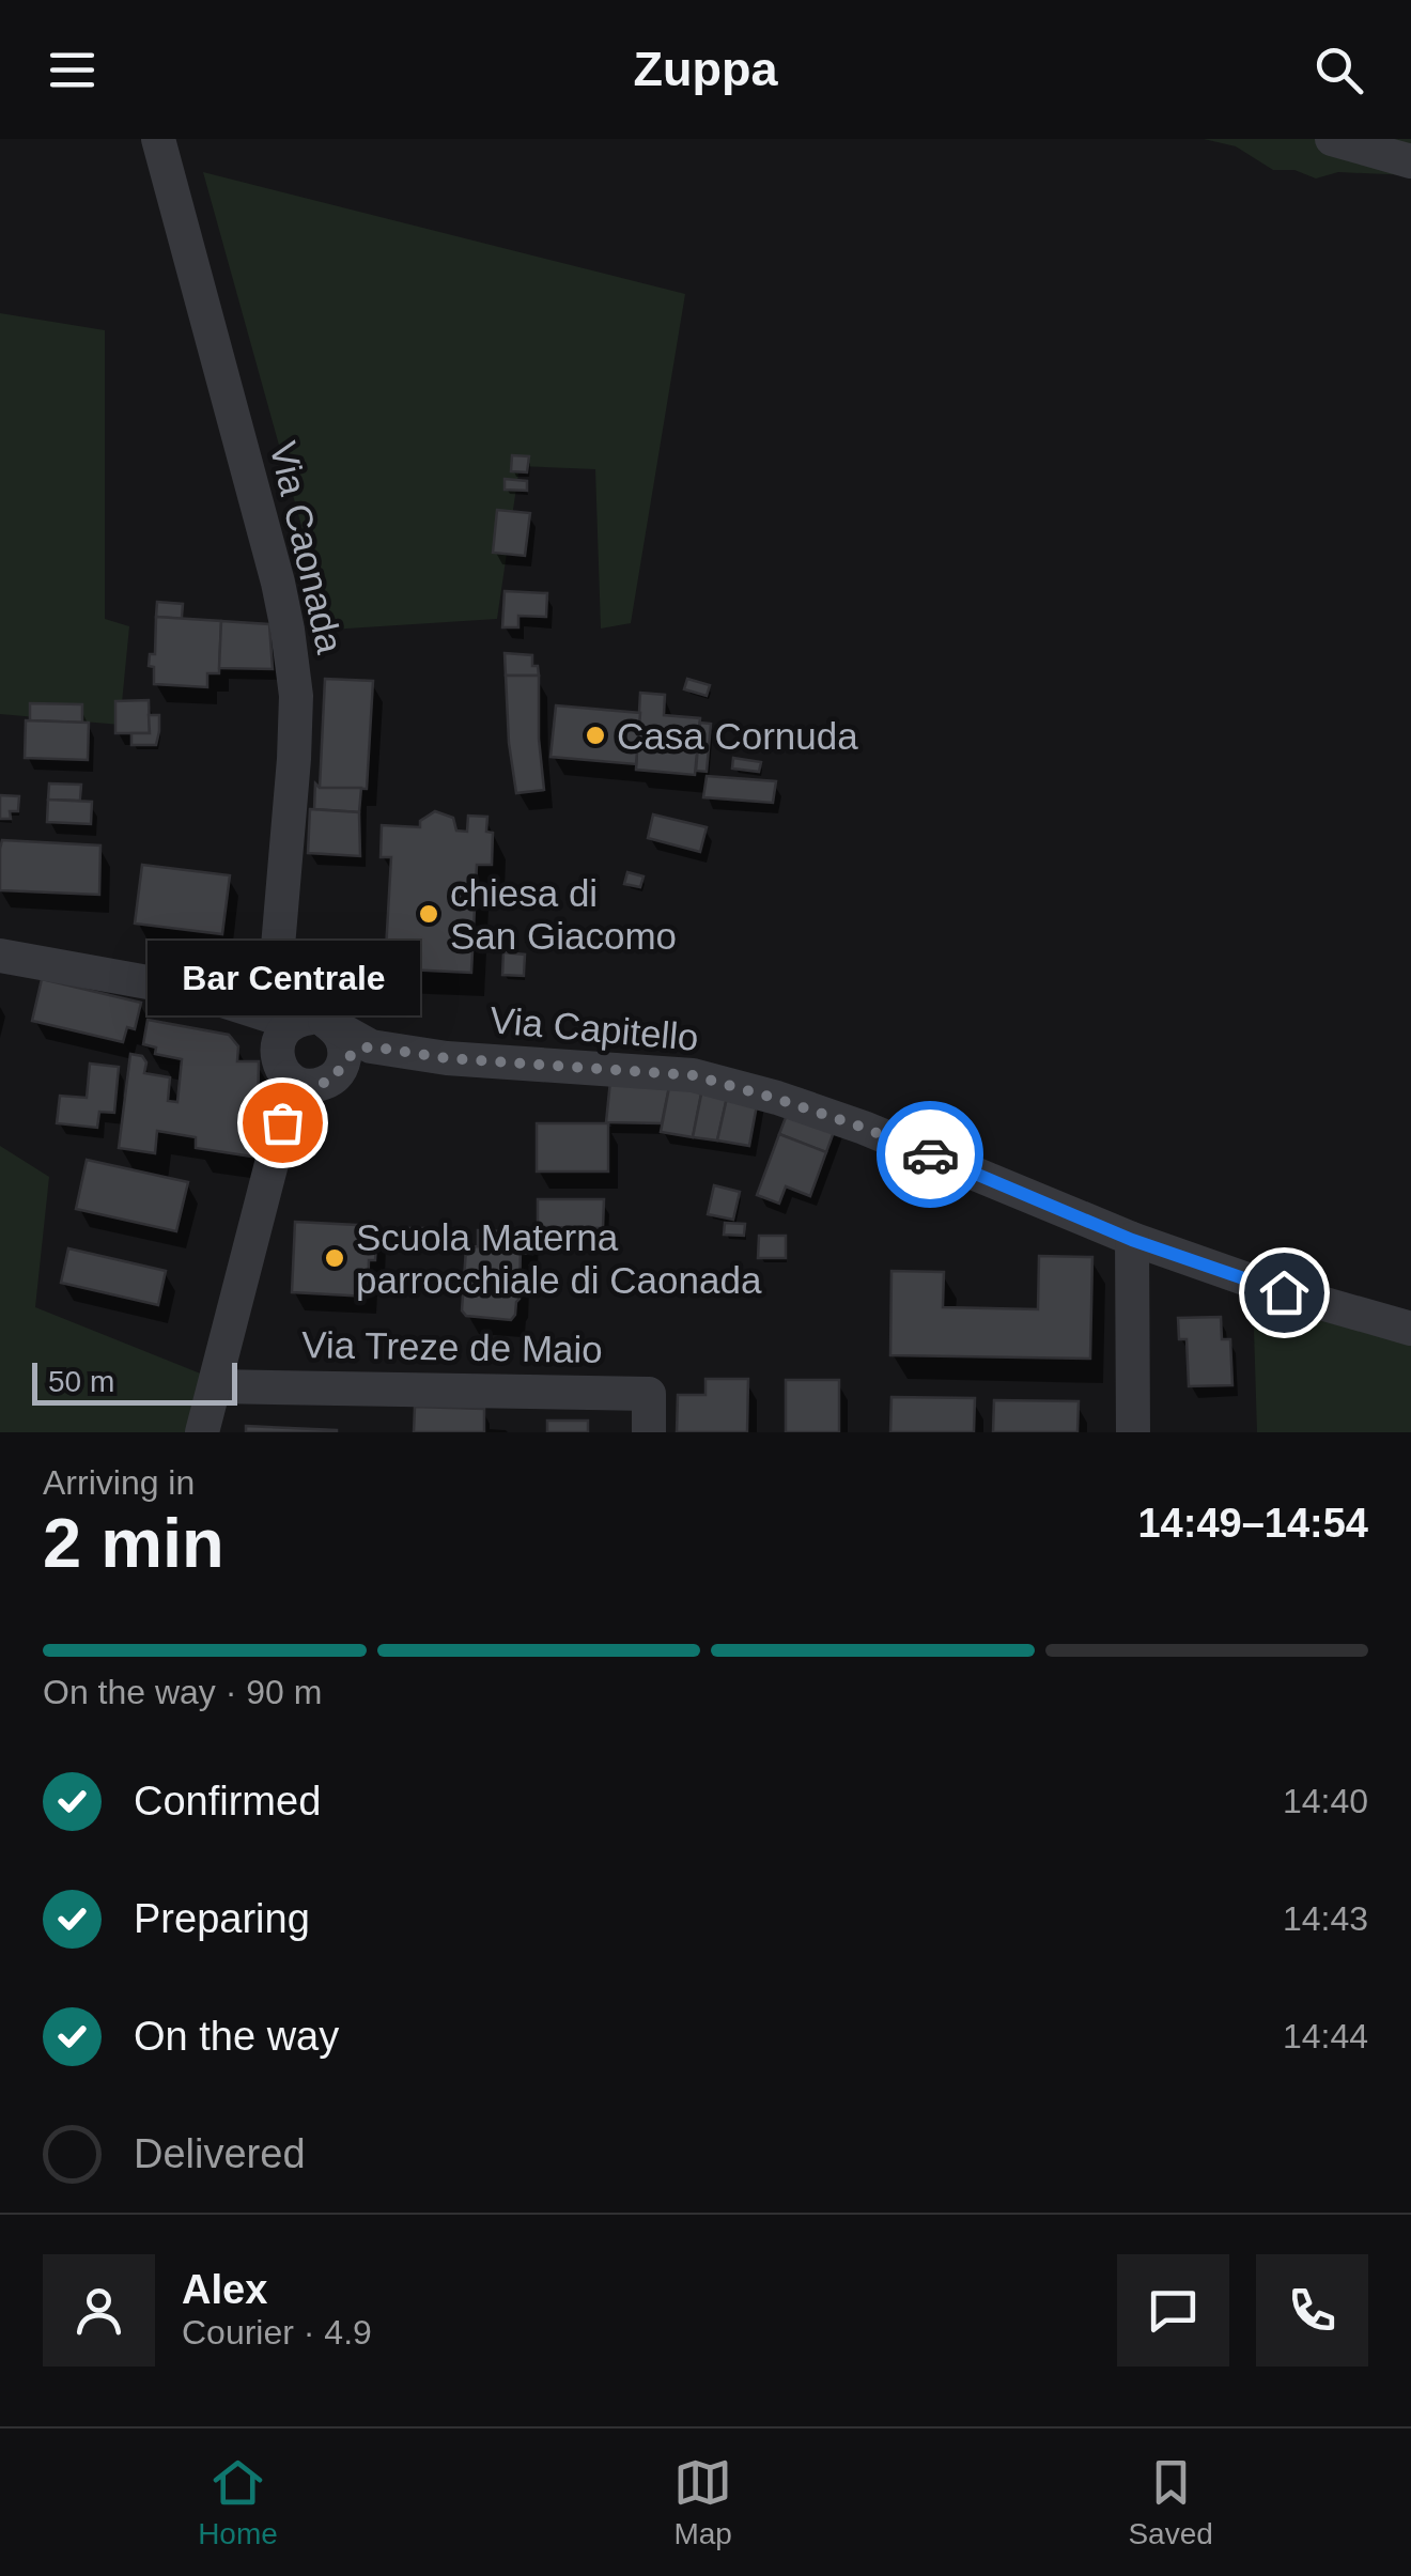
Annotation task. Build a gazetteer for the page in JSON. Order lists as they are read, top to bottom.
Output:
{
  "streets": {
    "street": ["Via Caonada", "Via Capitello", "Via Treze de Maio"]
  },
  "crossings": [
    ["Via Caonada", "Via Capitello"],
    ["Via Caonada", "Via Treze de Maio"]
  ],
  "places": [
    "Casa Cornuda",
    "chiesa di San Giacomo",
    "Bar Centrale",
    "Scuola Materna parrocchiale di Caonada"
  ],
  "scale_bar": "50 m",
  "page": {
    "header": "Zuppa",
    "bubble": "Bar Centrale",
    "scale": "50 m",
    "heading": ["2 min", "Arriving in", "14:49–14:54"],
    "panel": ["Alex", "Courier · 4.9"],
    "bar": "On the way · 90 m",
    "list": [
      ["Confirmed", "14:40"],
      ["Preparing", "14:43"],
      ["On the way", "14:44"],
      "Delivered"
    ],
    "tabs": ["Home", "Map", "Saved"]
  }
}
